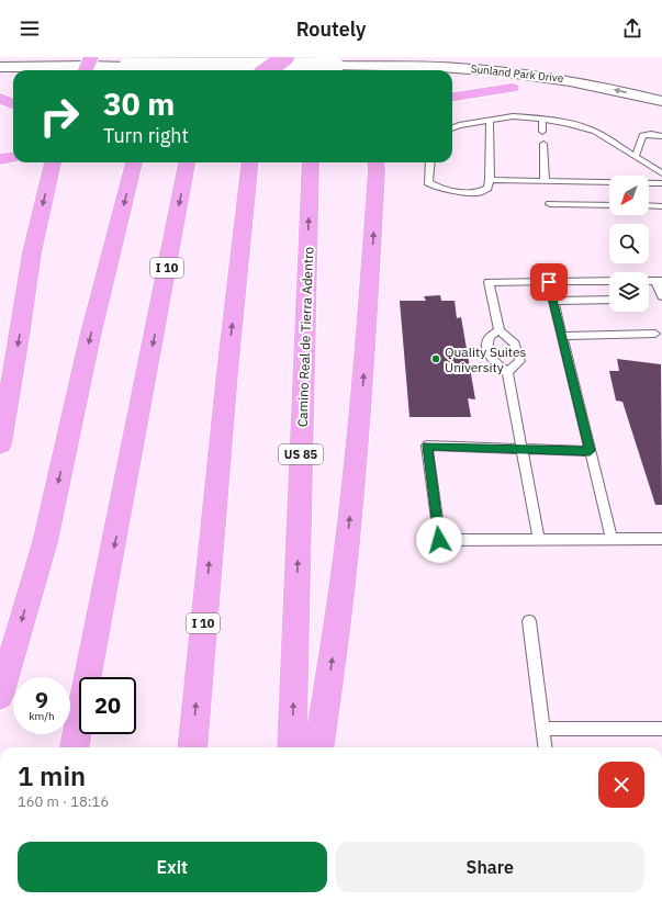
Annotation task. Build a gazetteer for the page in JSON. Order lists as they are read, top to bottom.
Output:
{
  "streets": {
    "highway": ["I 10", "Camino Real de Tierra Adentro", "US 85"],
    "main road": ["Sunland Park Drive"]
  },
  "places": ["Quality Suites University"],
  "north": "bottom left",
  "page": {
    "header": "Routely",
    "turn": ["30 m", "Turn right"],
    "speed": "9 km/h",
    "limit": "20",
    "heading": ["1 min", "160 m · 18:16"],
    "buttons": ["Exit", "Share"]
  }
}
